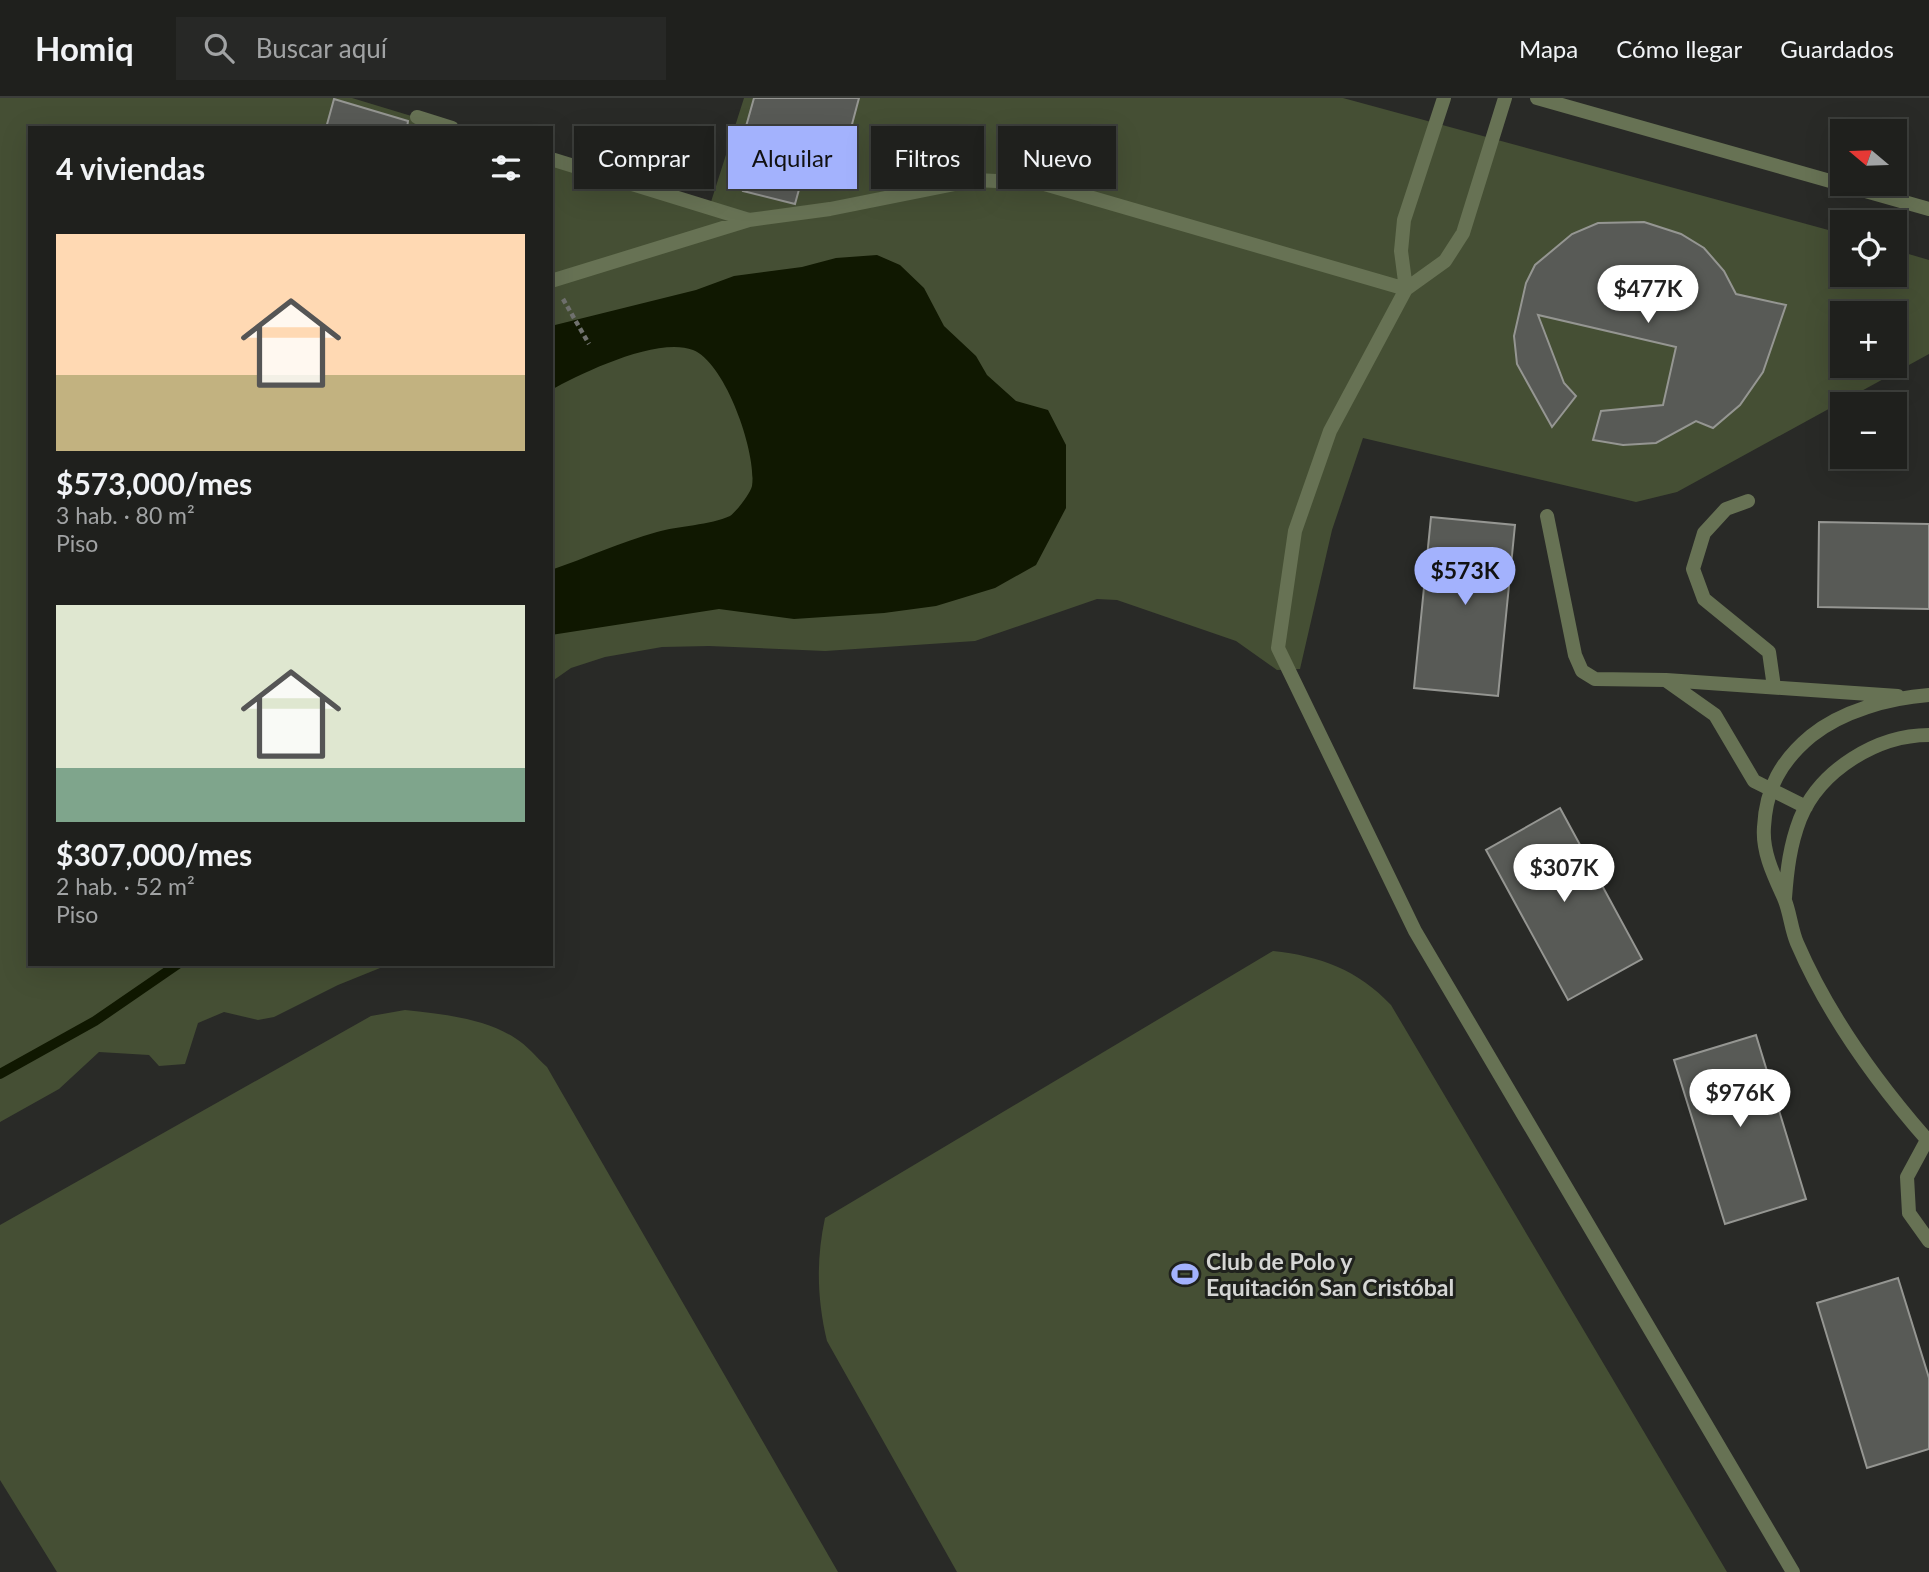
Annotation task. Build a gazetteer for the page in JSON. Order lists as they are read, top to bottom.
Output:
{
  "places": {
    "sports": ["Club de Polo y Equitación San Cristóbal"]
  },
  "north": "left",
  "page": {
    "header": "Homiq",
    "search": "Buscar aquí",
    "nav": ["Mapa", "Cómo llegar", "Guardados"],
    "map_buttons": ["+", "−"],
    "chip": [
      "Comprar",
      "Alquilar",
      "Filtros",
      "Nuevo"
    ],
    "heading": "4 viviendas",
    "list": [
      {
        "name": "$573,000/mes",
        "note": "3 hab. · 80 m² · Piso"
      },
      {
        "name": "$307,000/mes",
        "note": "2 hab. · 52 m² · Piso"
      }
    ],
    "price": [
      "$477K",
      "$573K",
      "$307K",
      "$976K"
    ]
  }
}
